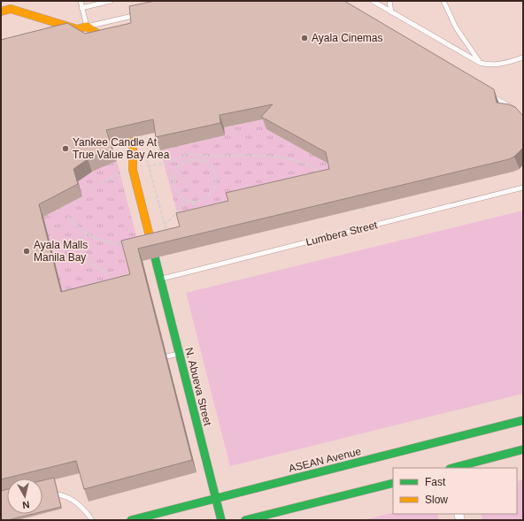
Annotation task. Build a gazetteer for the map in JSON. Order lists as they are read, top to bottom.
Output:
{
  "streets": {
    "street": ["N. Abueva Street", "ASEAN Avenue"],
    "lane": ["Lumbera Street"]
  },
  "crossings": [
    ["Lumbera Street", "N. Abueva Street"],
    ["N. Abueva Street", "ASEAN Avenue"]
  ],
  "places": ["Ayala Cinemas", "Yankee Candle At True Value Bay Area", "Ayala Malls Manila Bay"],
  "legend": ["Fast", "Slow"],
  "north": "bottom"
}
